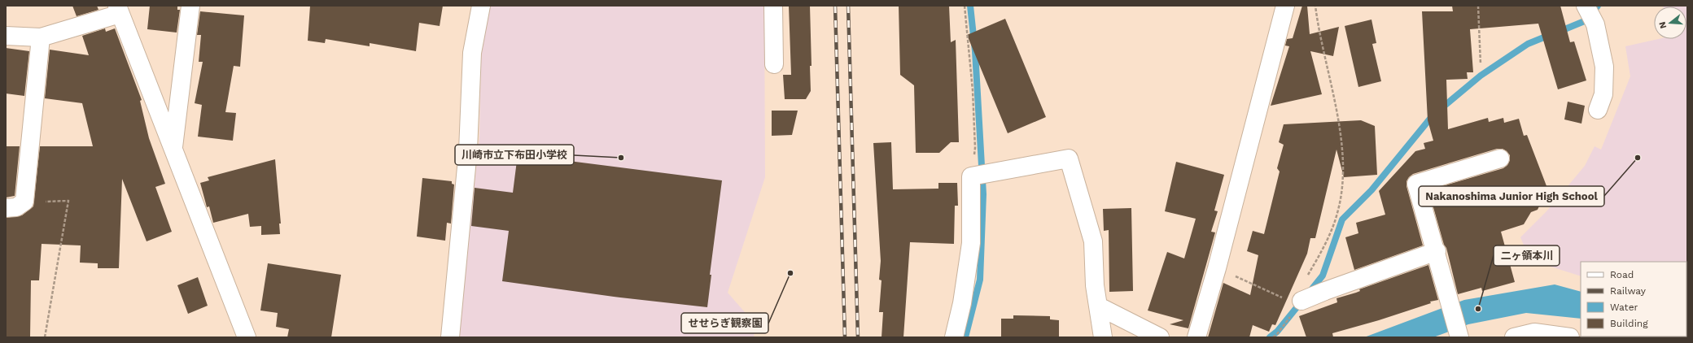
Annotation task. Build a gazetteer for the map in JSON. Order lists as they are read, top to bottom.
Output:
{
  "places": [
    "川崎市立下布田小学校",
    "Nakanoshima Junior High School",
    "せせらぎ観察園",
    "二ヶ領本川"
  ],
  "legend": [
    "Road",
    "Railway",
    "Water",
    "Building"
  ],
  "north": "left"
}
